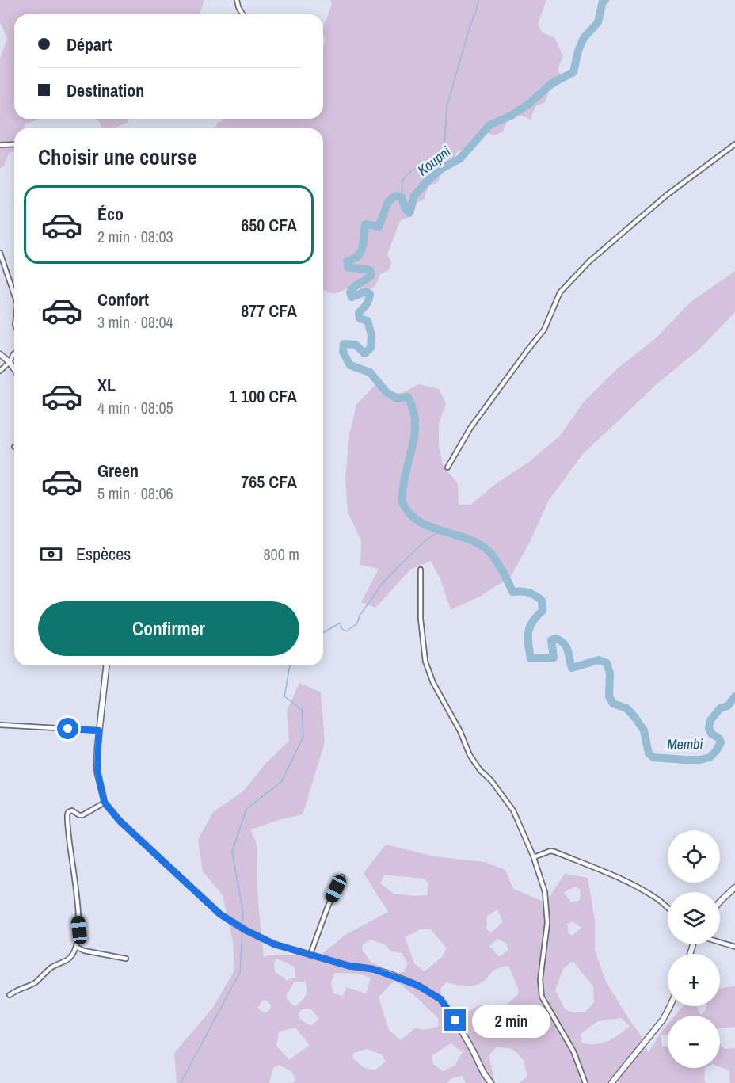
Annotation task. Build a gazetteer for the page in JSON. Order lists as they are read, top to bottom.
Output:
{
  "water": ["Koupni", "Membi"],
  "page": {
    "banner": ["Départ", "Destination"],
    "heading": "Choisir une course",
    "list": [
      {
        "name": "Éco",
        "note": "2 min · 08:03",
        "value": "650 CFA"
      },
      {
        "name": "Confort",
        "note": "3 min · 08:04",
        "value": "877 CFA"
      },
      {
        "name": "XL",
        "note": "4 min · 08:05",
        "value": "1 100 CFA"
      },
      {
        "name": "Green",
        "note": "5 min · 08:06",
        "value": "765 CFA"
      }
    ],
    "pay": ["Espèces", "800 m"],
    "buttons": "Confirmer",
    "map_buttons": ["+", "−"],
    "bubble": "2 min"
  }
}
